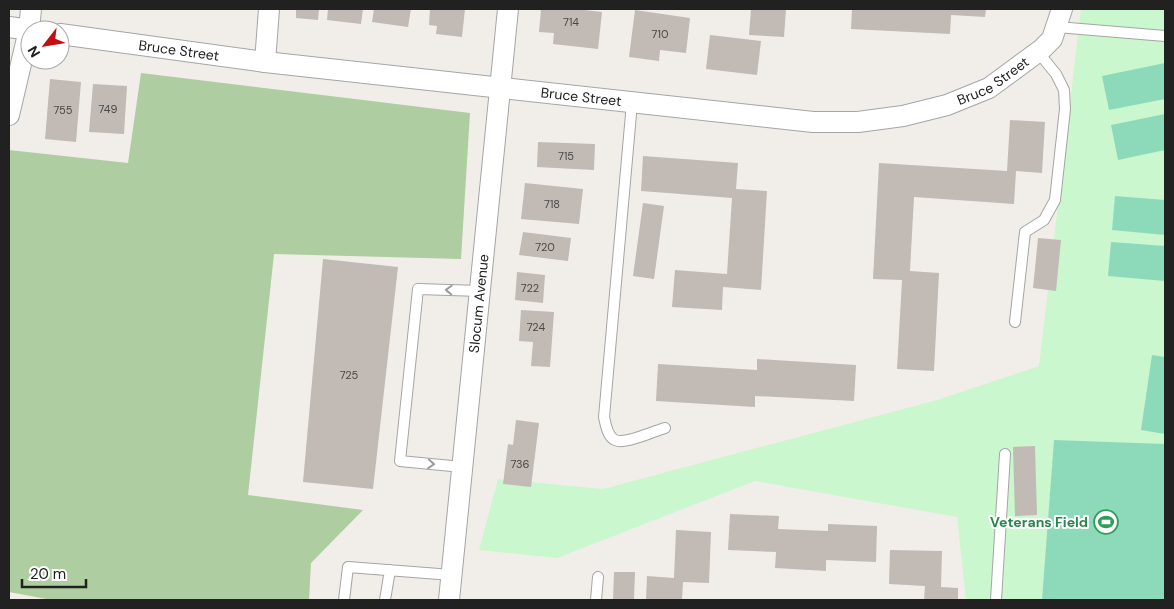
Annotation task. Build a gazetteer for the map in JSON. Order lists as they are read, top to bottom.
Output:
{
  "streets": {
    "street": ["Bruce Street", "Slocum Avenue"]
  },
  "crossings": [
    ["Bruce Street", "Slocum Avenue"]
  ],
  "places": {
    "sports": ["Veterans Field"]
  },
  "house_numbers": [
    "714",
    "710",
    "749",
    "755",
    "715",
    "718",
    "720",
    "722",
    "724",
    "725",
    "736"
  ],
  "scale_bar": "20 m",
  "north": "bottom left"
}
